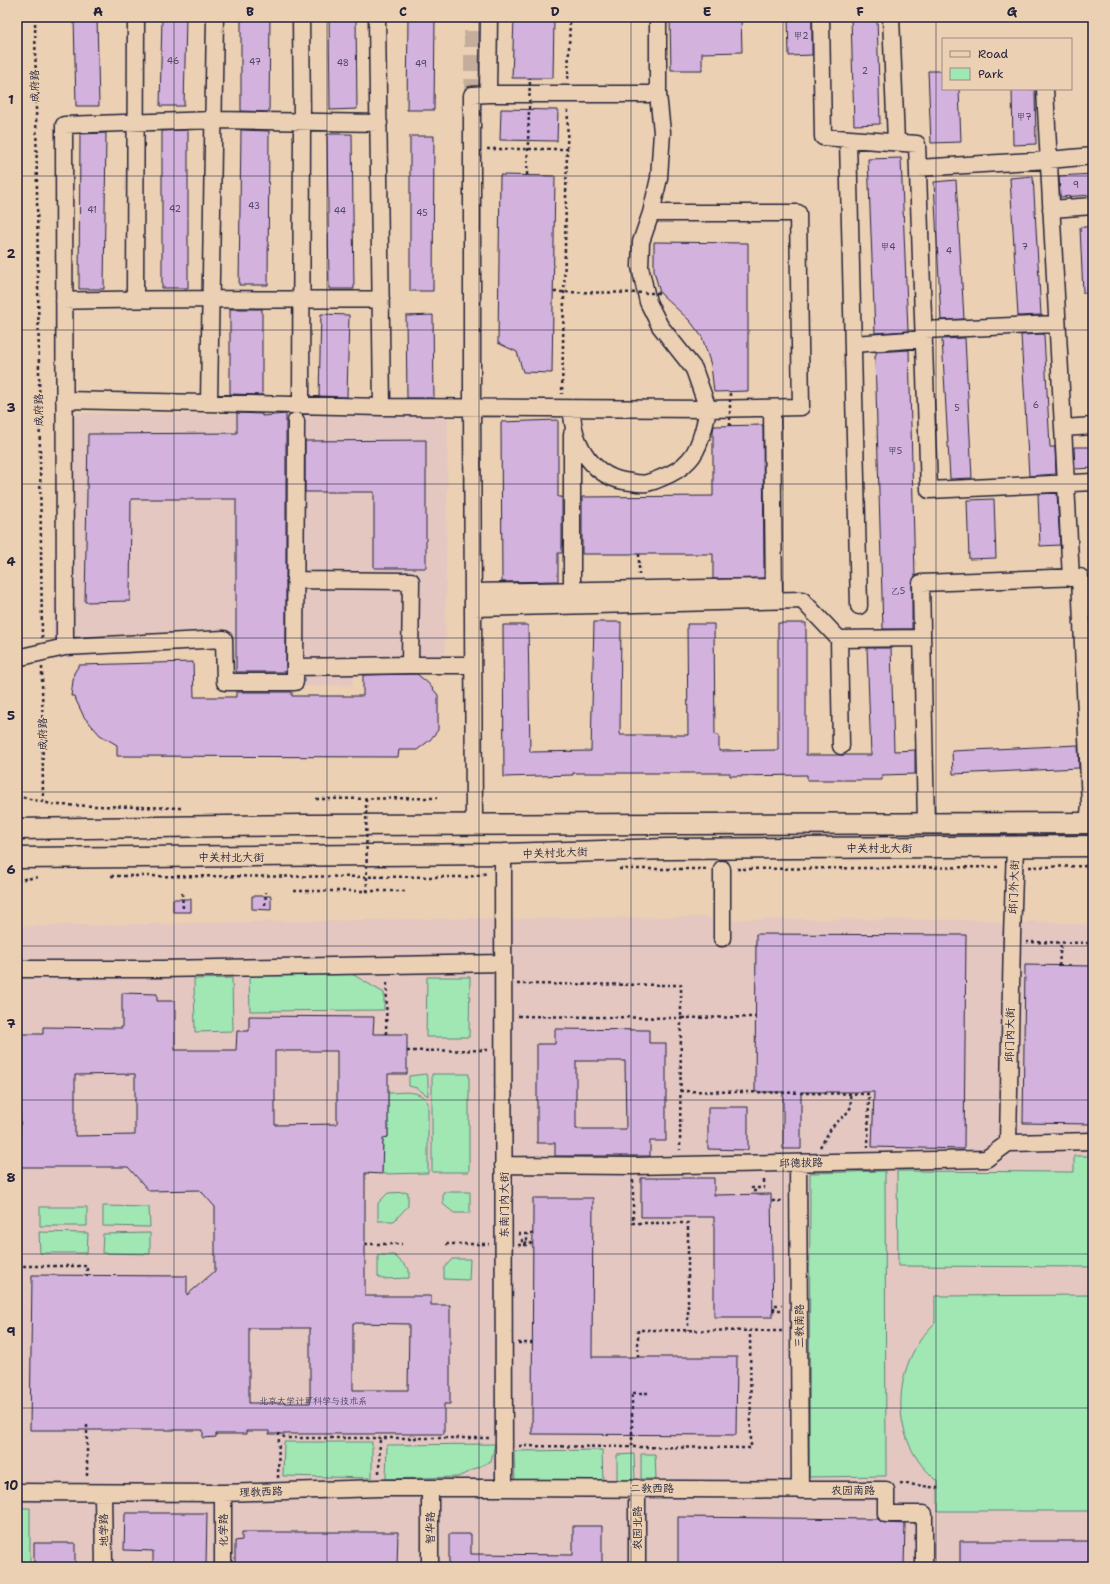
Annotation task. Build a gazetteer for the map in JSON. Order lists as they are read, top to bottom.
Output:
{
  "streets": {
    "main road": ["中关村北大街"],
    "street": [
      "邱门外大街",
      "邱门内大街",
      "邱德拔路",
      "东南门内大街",
      "三教南路",
      "二教西路",
      "农园南路",
      "理教西路",
      "智华路",
      "农园北路",
      "地学路",
      "化学路"
    ],
    "path": ["成府路"]
  },
  "crossings": [
    ["中关村北大街", "邱门外大街"],
    ["中关村北大街", "东南门内大街"],
    ["邱门外大街", "邱门内大街"],
    ["邱门内大街", "邱德拔路"],
    ["邱德拔路", "东南门内大街"],
    ["邱德拔路", "三教南路"],
    ["东南门内大街", "二教西路"],
    ["东南门内大街", "理教西路"],
    ["三教南路", "二教西路"],
    ["三教南路", "农园南路"],
    ["二教西路", "农园南路"],
    ["二教西路", "理教西路"],
    ["二教西路", "农园北路"],
    ["理教西路", "智华路"],
    ["理教西路", "地学路"],
    ["理教西路", "化学路"]
  ],
  "house_numbers": [
    "甲2",
    "46",
    "47",
    "48",
    "49",
    "2",
    "甲7",
    "9",
    "43",
    "42",
    "41",
    "44",
    "45",
    "甲4",
    "7",
    "4",
    "6",
    "5",
    "甲5",
    "乙5",
    "北京大学计算科学与技术系"
  ],
  "legend": ["Road", "Park"],
  "grid": {
    "columns": [
      "A",
      "B",
      "C",
      "D",
      "E",
      "F",
      "G"
    ],
    "rows": [
      "1",
      "2",
      "3",
      "4",
      "5",
      "6",
      "7",
      "8",
      "9",
      "10"
    ]
  }
}
